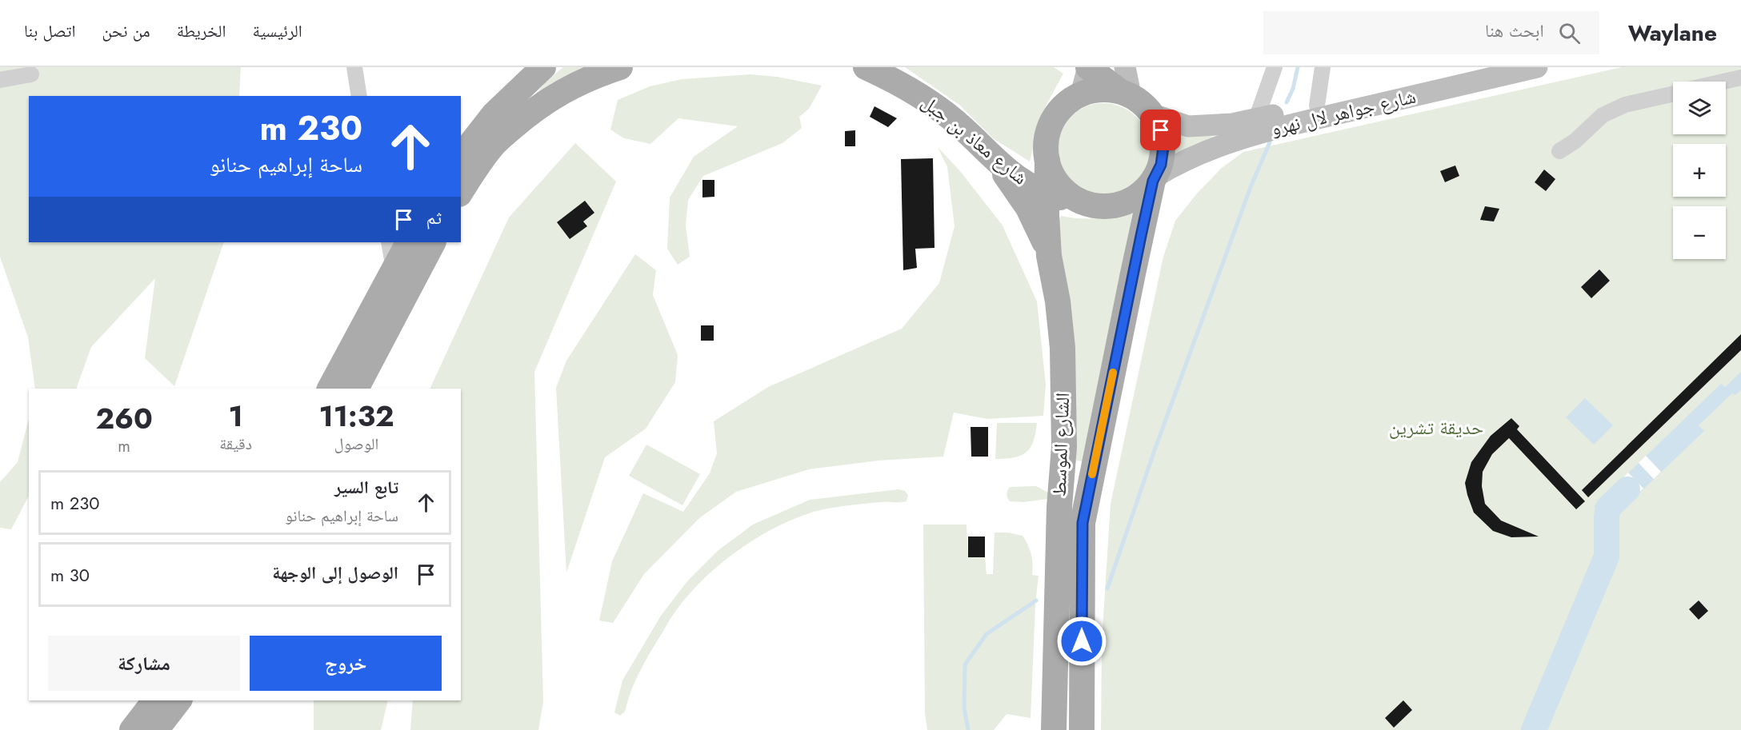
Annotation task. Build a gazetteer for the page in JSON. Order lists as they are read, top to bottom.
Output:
{
  "streets": {
    "main road": ["شارع جواهر لال نهرو", "شارع معاذ بن جبل", "الشارع الموسط"]
  },
  "crossings": [
    ["شارع جواهر لال نهرو", "شارع معاذ بن جبل"],
    ["شارع جواهر لال نهرو", "الشارع الموسط"],
    ["شارع معاذ بن جبل", "الشارع الموسط"]
  ],
  "parks": ["حديقة تشرين"],
  "page": {
    "header": "Waylane",
    "search": "ابحث هنا",
    "nav": [
      "الرئيسية",
      "الخريطة",
      "من نحن",
      "اتصل بنا"
    ],
    "map_buttons": ["+", "−"],
    "turn": ["230 m", "ساحة إبراهيم حنانو"],
    "then": "ثم",
    "eta": [
      "11:32",
      "الوصول",
      "1",
      "دقيقة",
      "260",
      "m"
    ],
    "list": [
      {
        "name": "تابع السير",
        "note": "ساحة إبراهيم حنانو",
        "value": "230 m"
      },
      {
        "name": "الوصول إلى الوجهة",
        "value": "30 m"
      }
    ],
    "buttons": ["خروج", "مشاركة"]
  }
}
